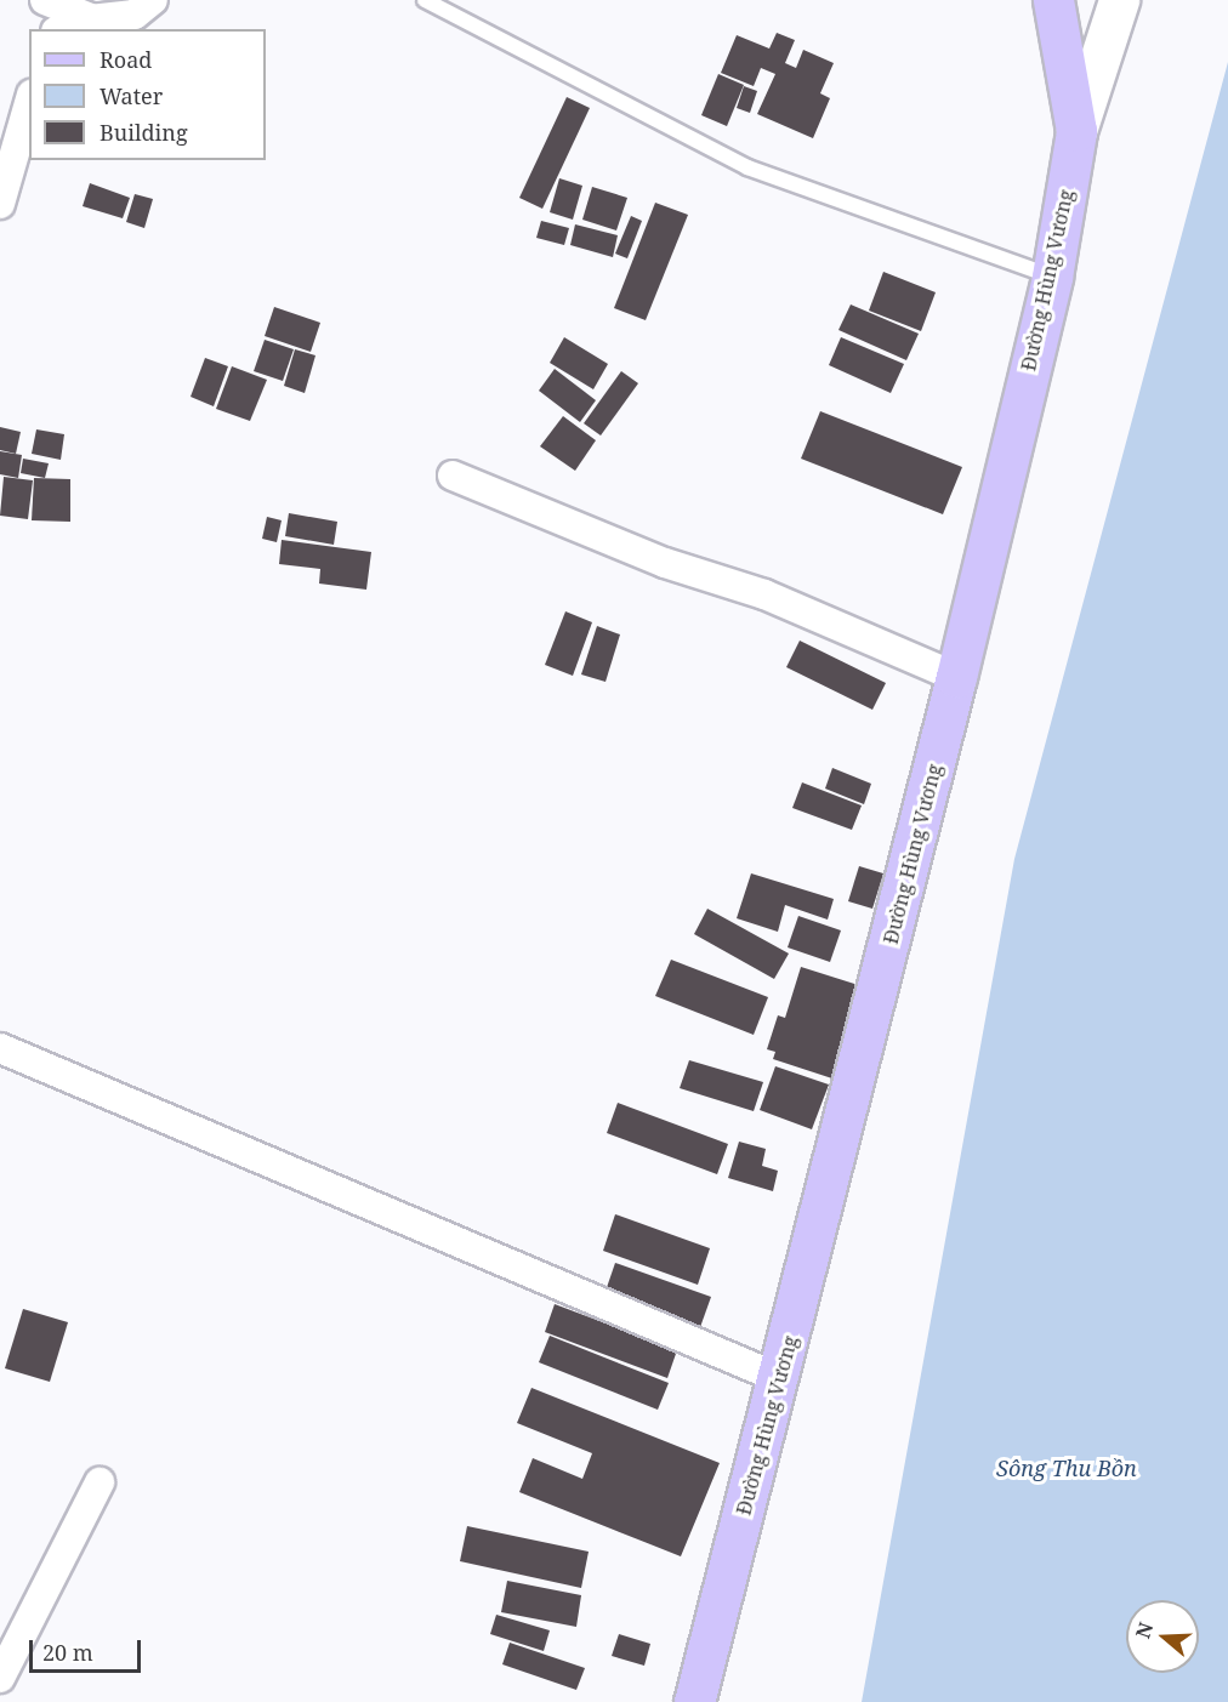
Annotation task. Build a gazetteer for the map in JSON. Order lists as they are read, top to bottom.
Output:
{
  "streets": {
    "main road": ["Đường Hùng Vương"]
  },
  "water": ["Sông Thu Bồn"],
  "legend": ["Road", "Water", "Building"],
  "scale_bar": "20 m",
  "north": "left"
}
